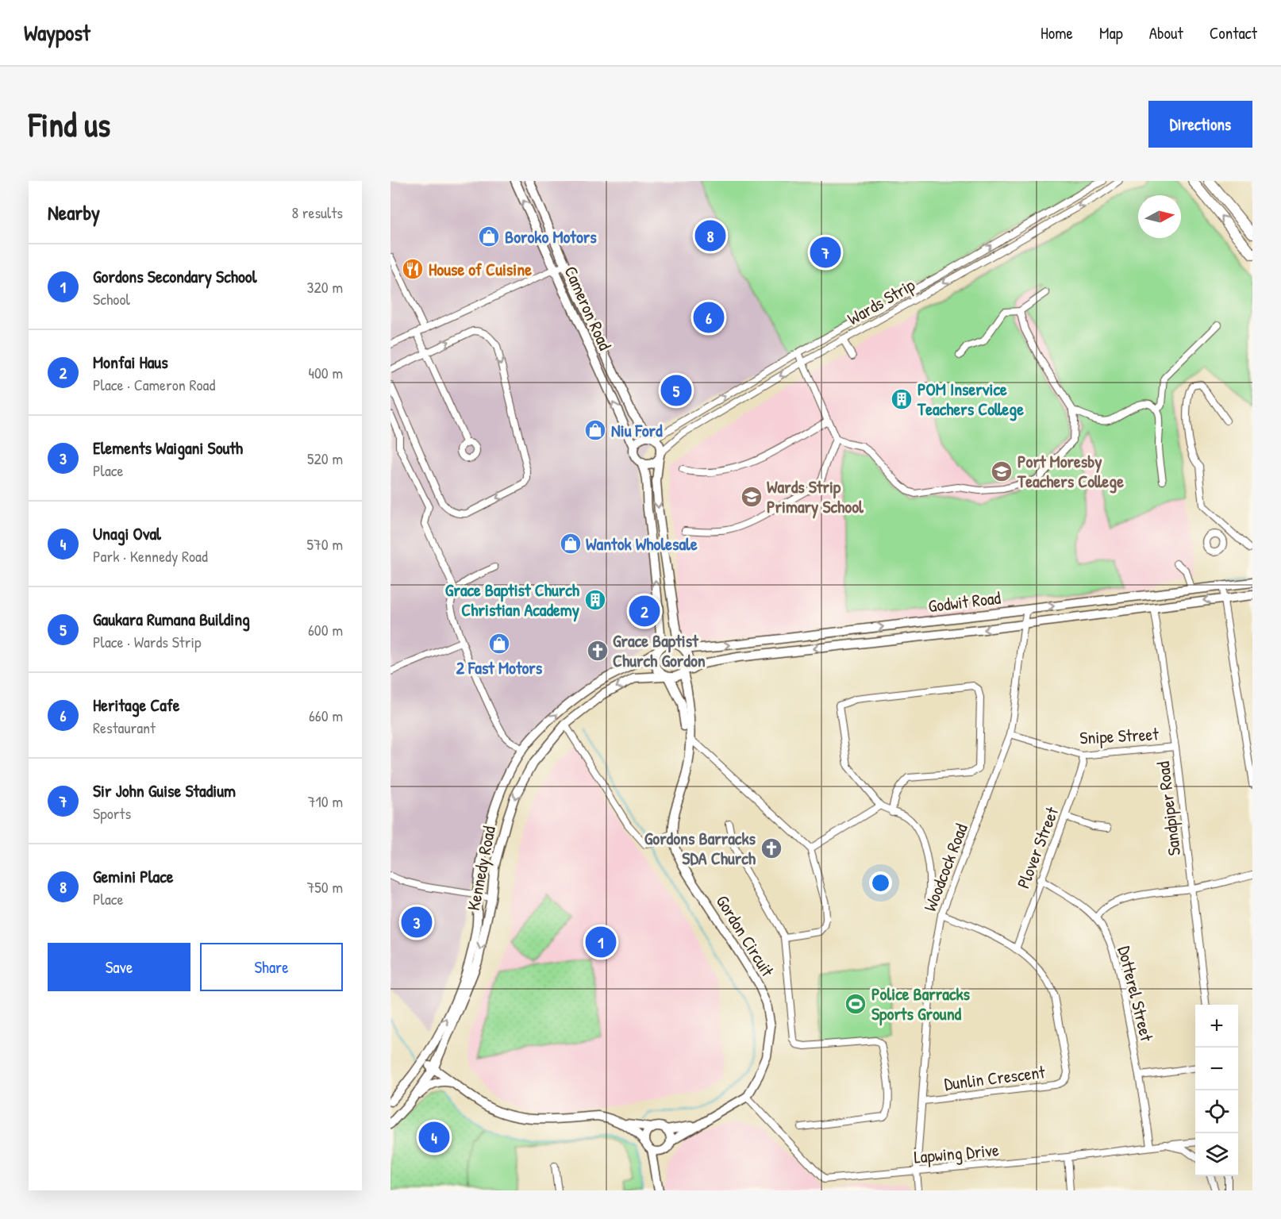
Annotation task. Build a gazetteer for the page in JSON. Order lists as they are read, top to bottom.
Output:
{
  "streets": {
    "main road": [
      "Cameron Road",
      "Godwit Road",
      "Kennedy Road",
      "Gordon Circuit"
    ],
    "street": [
      "Wards Strip",
      "Snipe Street",
      "Sandpiper Road",
      "Plover Street",
      "Woodcock Road",
      "Dotterel Street",
      "Dunlin Crescent",
      "Lapwing Drive"
    ]
  },
  "crossings": [
    ["Wards Strip", "Cameron Road"],
    ["Godwit Road", "Sandpiper Road"],
    ["Godwit Road", "Woodcock Road"],
    ["Godwit Road", "Kennedy Road"],
    ["Godwit Road", "Gordon Circuit"],
    ["Snipe Street", "Sandpiper Road"],
    ["Snipe Street", "Plover Street"],
    ["Snipe Street", "Woodcock Road"],
    ["Plover Street", "Dotterel Street"],
    ["Plover Street", "Dunlin Crescent"],
    ["Woodcock Road", "Dunlin Crescent"],
    ["Woodcock Road", "Lapwing Drive"],
    ["Kennedy Road", "Gordon Circuit"],
    ["Gordon Circuit", "Lapwing Drive"],
    ["Dotterel Street", "Lapwing Drive"]
  ],
  "places": {
    "shop": [
      "Boroko Motors",
      "Niu Ford",
      "Wantok Wholesale",
      "2 Fast Motors"
    ],
    "restaurant": ["House of Cuisine"],
    "building": ["POM Inservice Teachers College", "Grace Baptist Church Christian Academy"],
    "school or university": ["Port Moresby Teachers College", "Wards Strip Primary School"],
    "church": ["Grace Baptist Church Gordon", "Gordons Barracks SDA Church"],
    "sports": ["Police Barracks Sports Ground"]
  },
  "north": "right",
  "page": {
    "header": "Waypost",
    "nav": [
      "Home",
      "Map",
      "About",
      "Contact"
    ],
    "buttons": [
      "Directions",
      ["Save", "Share"]
    ],
    "title": "Find us",
    "heading": ["Nearby", "8 results"],
    "pins": [
      "8",
      "7",
      "6",
      "5",
      "2",
      "3",
      "1",
      "4"
    ],
    "list": [
      {
        "mark": "1",
        "name": "Gordons Secondary School",
        "note": "School",
        "value": "320 m"
      },
      {
        "mark": "2",
        "name": "Monfai Haus",
        "note": "Place · Cameron Road",
        "value": "400 m"
      },
      {
        "mark": "3",
        "name": "Elements Waigani South",
        "note": "Place",
        "value": "520 m"
      },
      {
        "mark": "4",
        "name": "Unagi Oval",
        "note": "Park · Kennedy Road",
        "value": "570 m"
      },
      {
        "mark": "5",
        "name": "Gaukara Rumana Building",
        "note": "Place · Wards Strip",
        "value": "600 m"
      },
      {
        "mark": "6",
        "name": "Heritage Cafe",
        "note": "Restaurant",
        "value": "660 m"
      },
      {
        "mark": "7",
        "name": "Sir John Guise Stadium",
        "note": "Sports",
        "value": "710 m"
      },
      {
        "mark": "8",
        "name": "Gemini Place",
        "note": "Place",
        "value": "750 m"
      }
    ],
    "map_buttons": ["+", "−"]
  }
}
